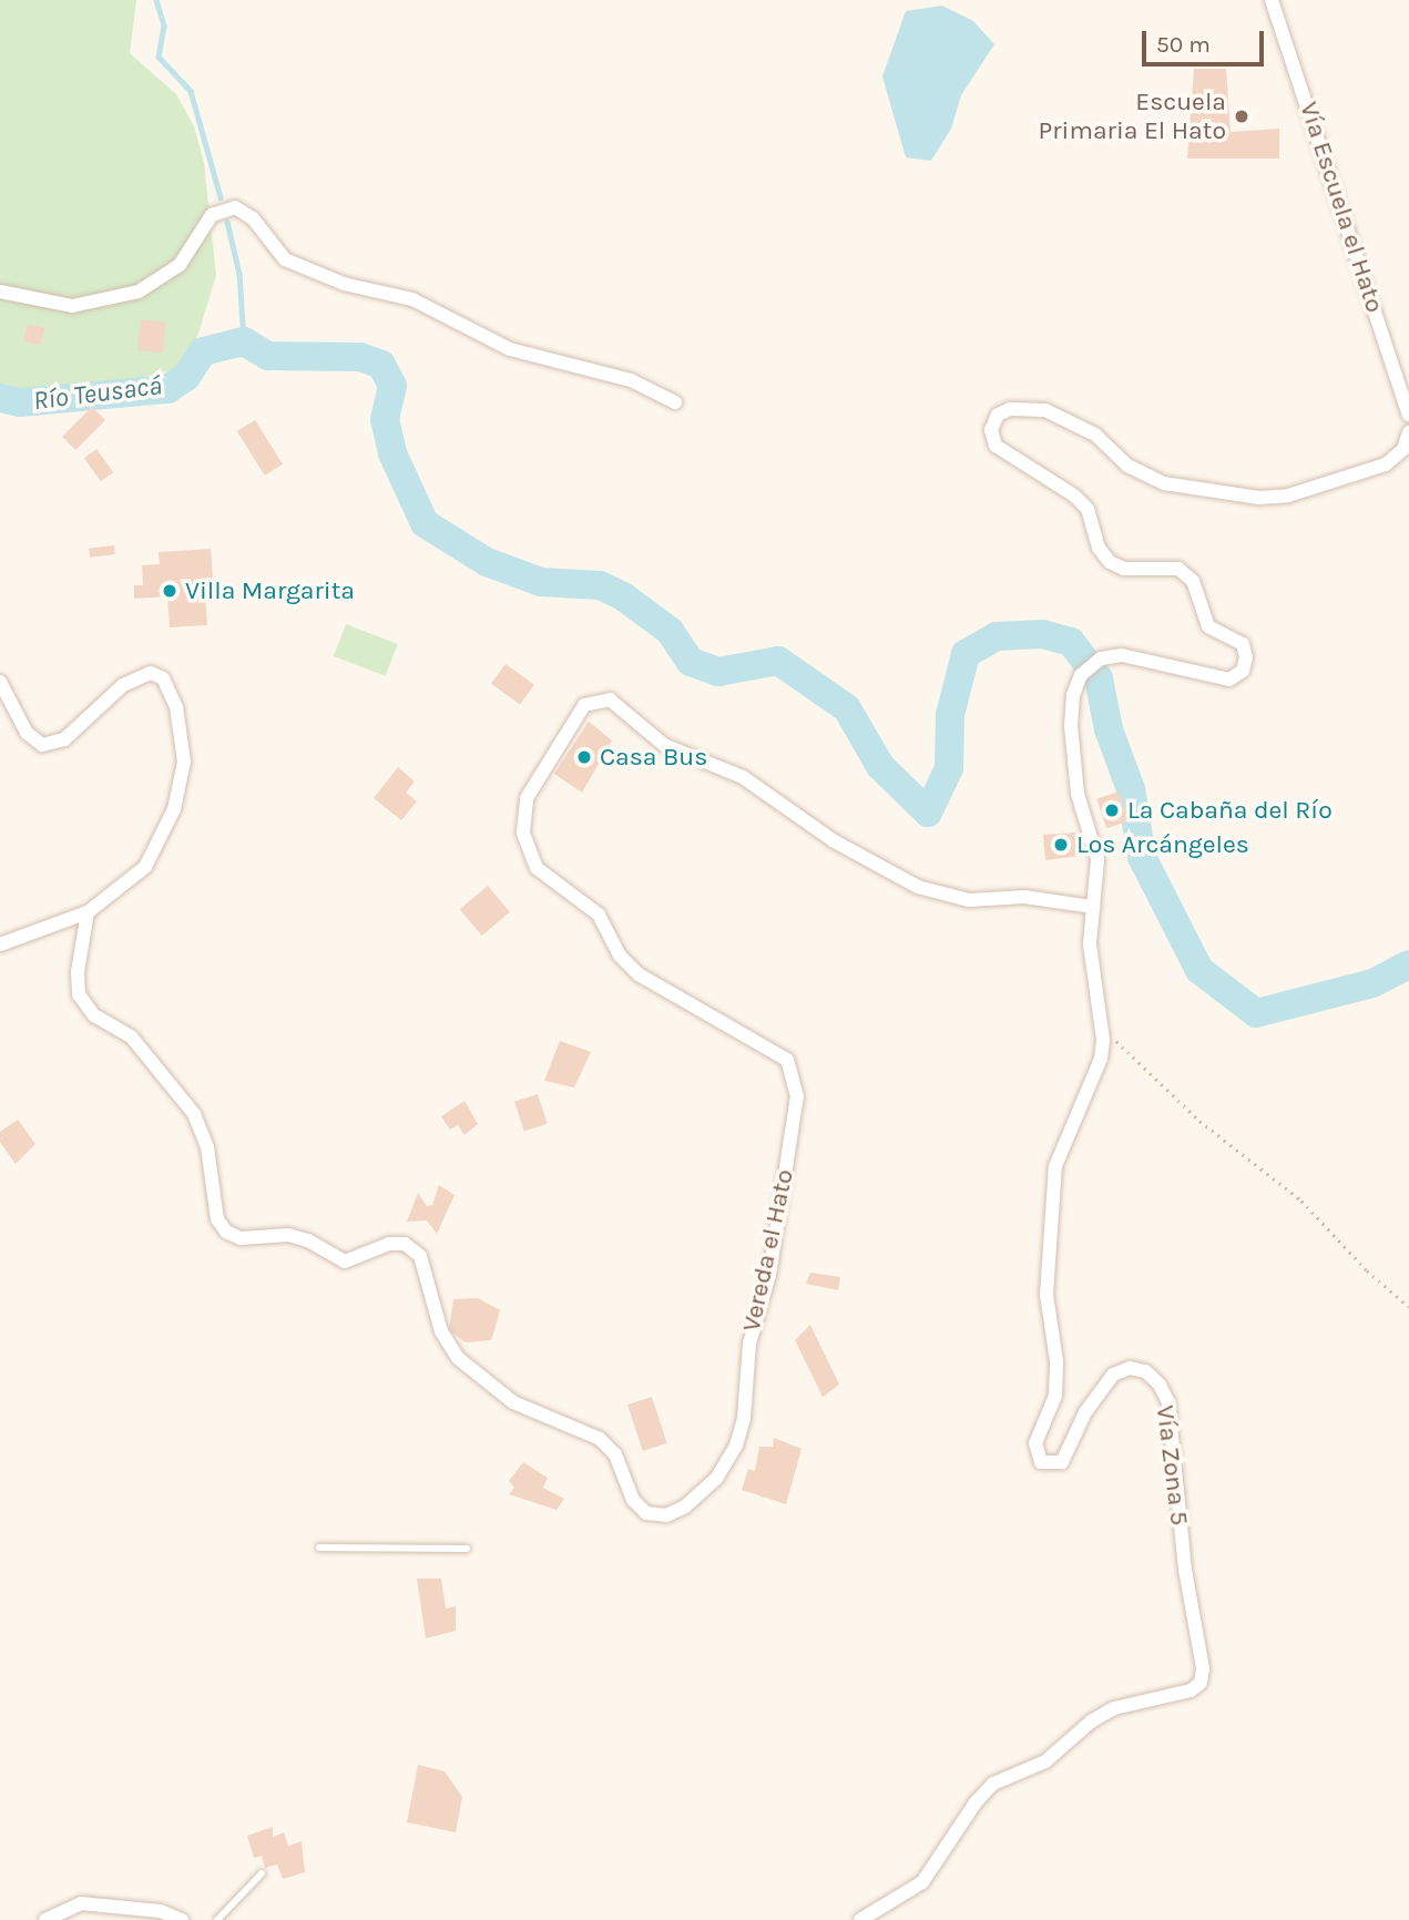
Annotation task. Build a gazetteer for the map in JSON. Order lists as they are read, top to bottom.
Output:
{
  "streets": {
    "street": ["Vía Escuela el Hato", "Vereda el Hato", "Vía Zona 5"]
  },
  "crossings": [
    ["Vereda el Hato", "Vía Zona 5"]
  ],
  "water": ["Río Teusacá"],
  "places": [
    "Escuela Primaria El Hato",
    "Villa Margarita",
    "Casa Bus",
    "La Cabaña del Río",
    "Los Arcángeles"
  ],
  "scale_bar": "50 m"
}
